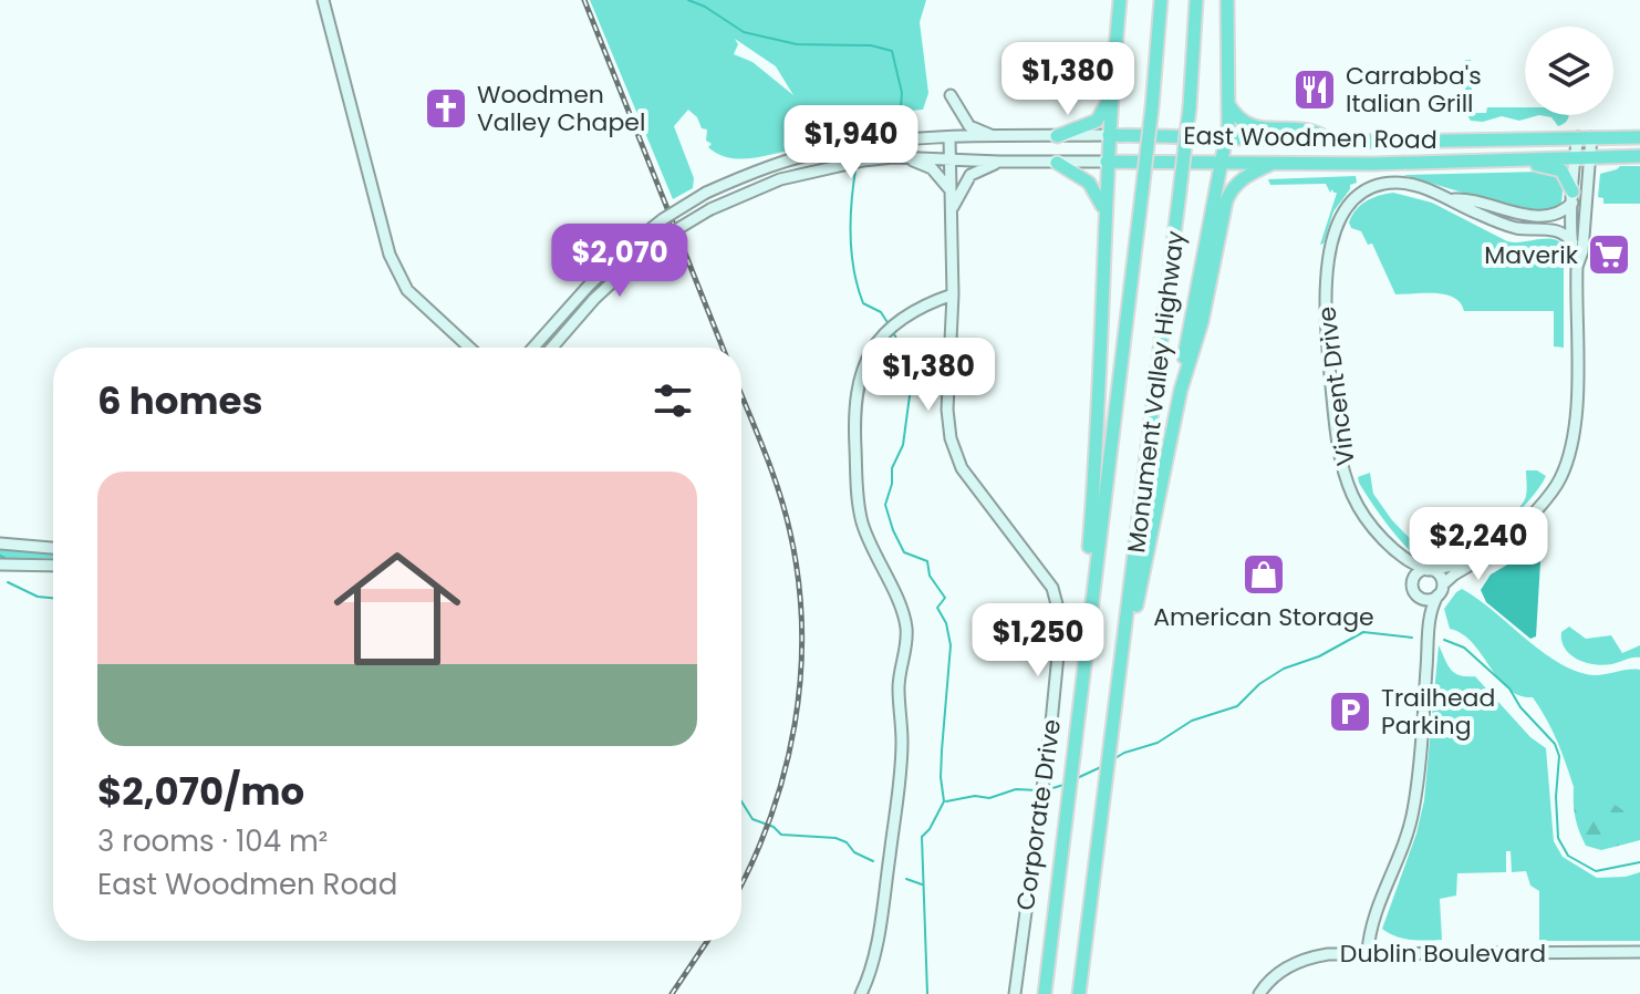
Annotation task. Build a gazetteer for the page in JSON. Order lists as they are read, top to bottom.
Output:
{
  "streets": {
    "highway": ["East Woodmen Road", "Monument Valley Highway"],
    "street": ["Vincent Drive", "Corporate Drive", "Dublin Boulevard"]
  },
  "crossings": [
    ["East Woodmen Road", "Corporate Drive"]
  ],
  "places": {
    "restaurant": ["Carrabba's Italian Grill"],
    "church": ["Woodmen Valley Chapel"],
    "supermarket": ["Maverik"],
    "shop": ["American Storage"],
    "parking": ["Trailhead Parking"]
  },
  "page": {
    "price": [
      "$1,380",
      "$1,940",
      "$2,070",
      "$1,380",
      "$2,240",
      "$1,250"
    ],
    "heading": "6 homes",
    "list": [
      {
        "name": "$2,070/mo",
        "note": "3 rooms · 104 m² · East Woodmen Road"
      }
    ]
  }
}
